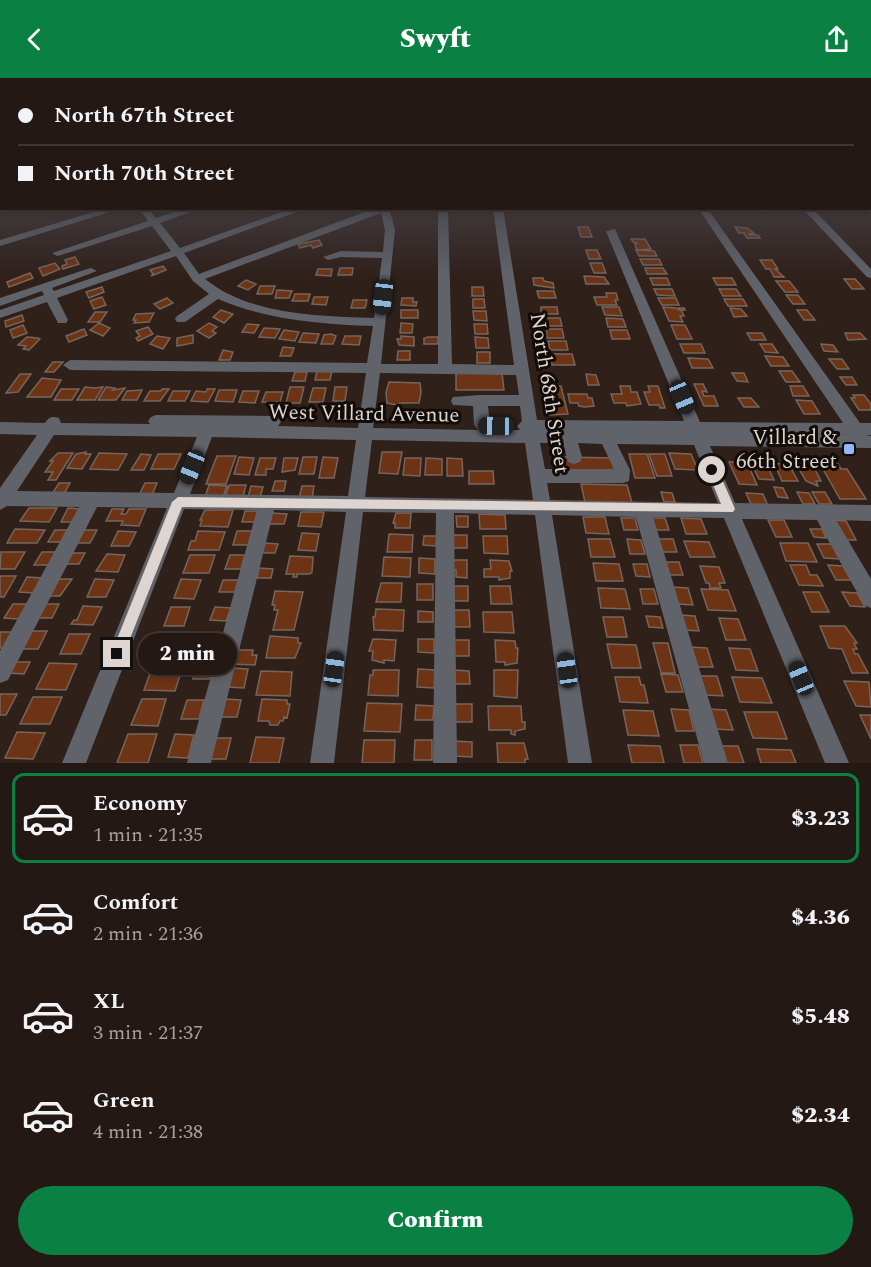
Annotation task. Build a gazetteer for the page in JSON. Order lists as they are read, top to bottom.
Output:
{
  "streets": {
    "street": ["North 68th Street", "West Villard Avenue"]
  },
  "crossings": [
    ["North 68th Street", "West Villard Avenue"]
  ],
  "places": {
    "transit": ["Villard & 66th Street"]
  },
  "page": {
    "header": "Swyft",
    "banner": ["North 67th Street", "North 70th Street"],
    "bubble": "2 min",
    "list": [
      {
        "name": "Economy",
        "note": "1 min · 21:35",
        "value": "$3.23"
      },
      {
        "name": "Comfort",
        "note": "2 min · 21:36",
        "value": "$4.36"
      },
      {
        "name": "XL",
        "note": "3 min · 21:37",
        "value": "$5.48"
      },
      {
        "name": "Green",
        "note": "4 min · 21:38",
        "value": "$2.34"
      }
    ],
    "buttons": "Confirm"
  }
}
